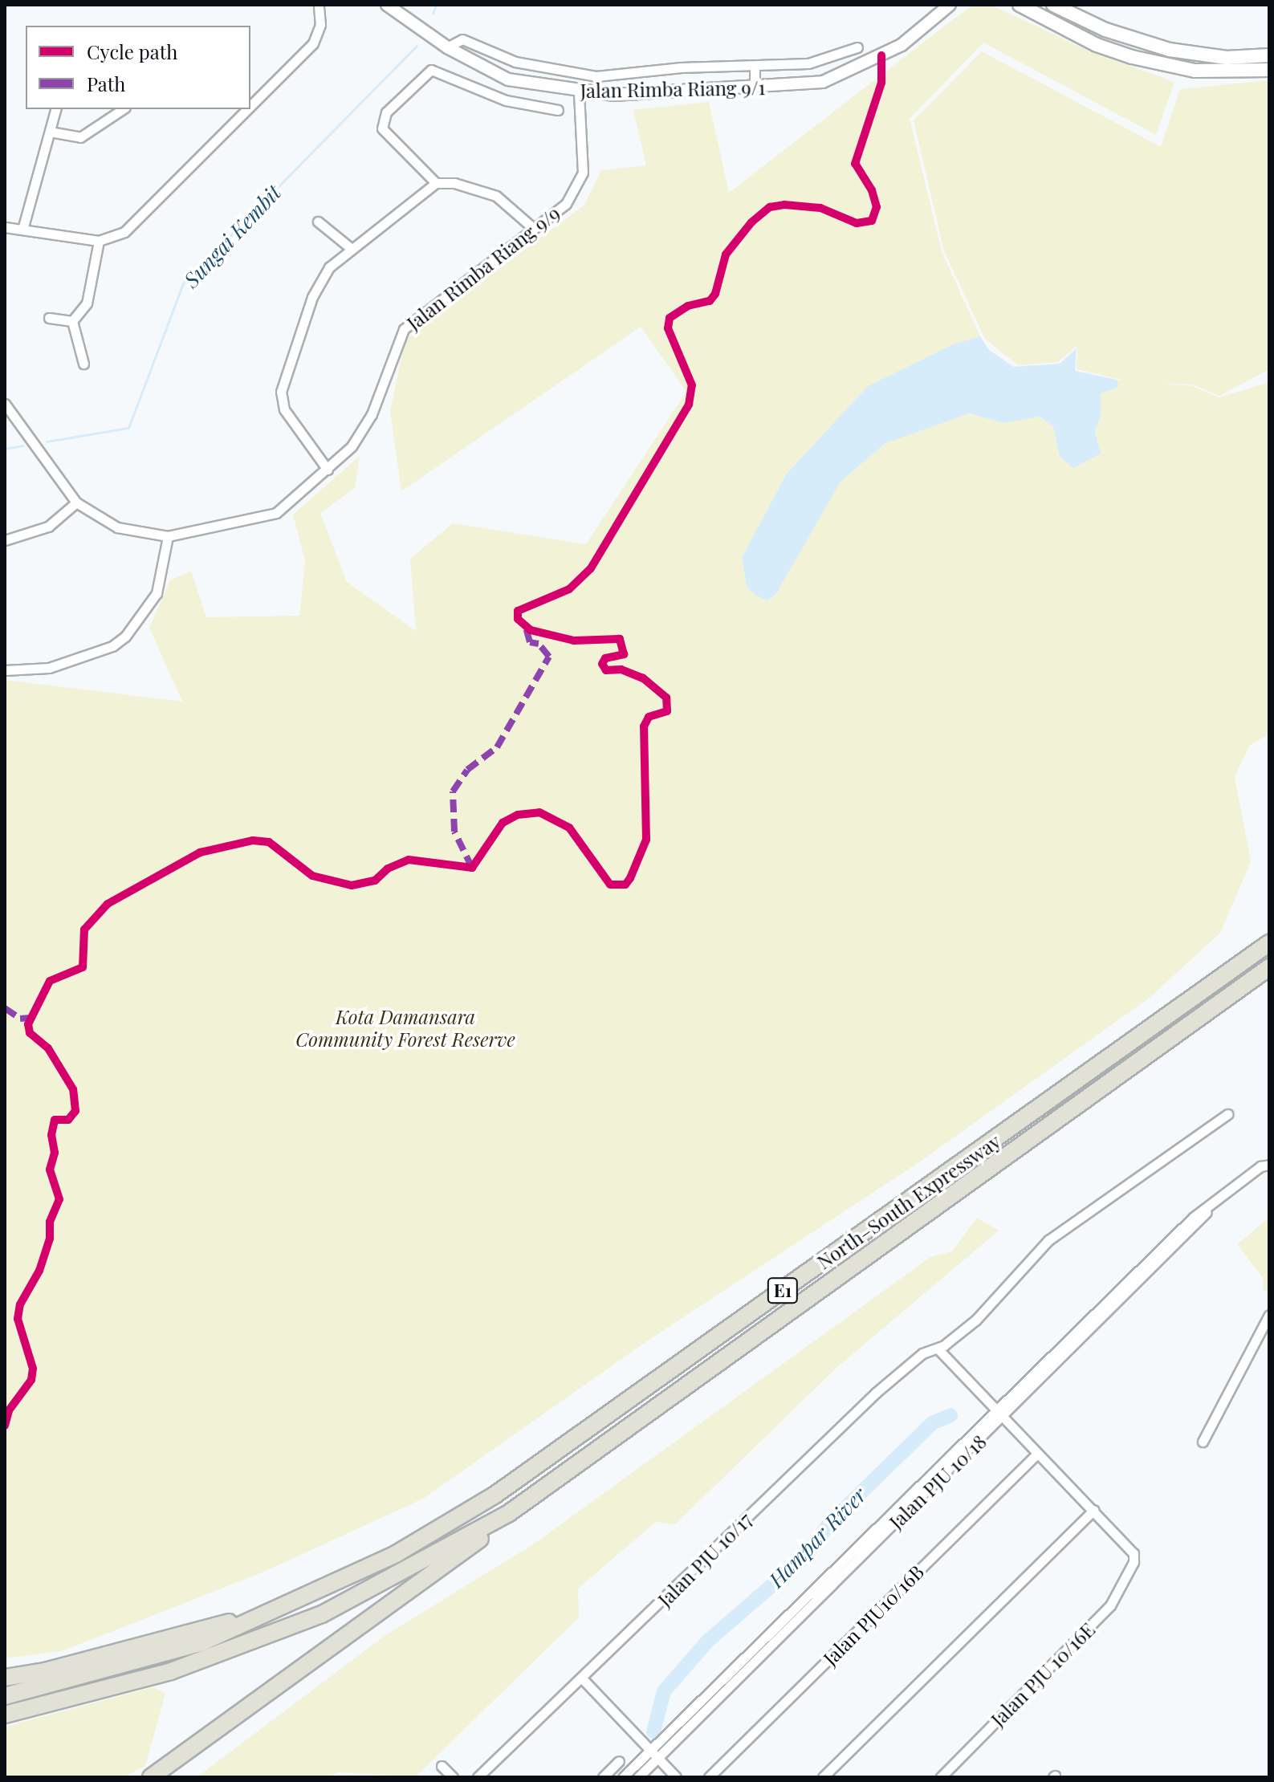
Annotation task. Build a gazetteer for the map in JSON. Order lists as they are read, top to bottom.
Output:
{
  "streets": {
    "highway": ["North–South Expressway", "E1"],
    "street": [
      "Jalan Rimba Riang 9/1",
      "Jalan Rimba Riang 9/9",
      "Jalan PJU 10/18",
      "Jalan PJU 10/17",
      "Jalan PJU10/16B",
      "Jalan PJU 10/16E"
    ]
  },
  "crossings": [
    ["Jalan Rimba Riang 9/1", "Jalan Rimba Riang 9/9"]
  ],
  "water": ["Sungai Kembit", "Hampar River"],
  "parks": ["Kota Damansara Community Forest Reserve"],
  "legend": ["Cycle path", "Path"]
}
